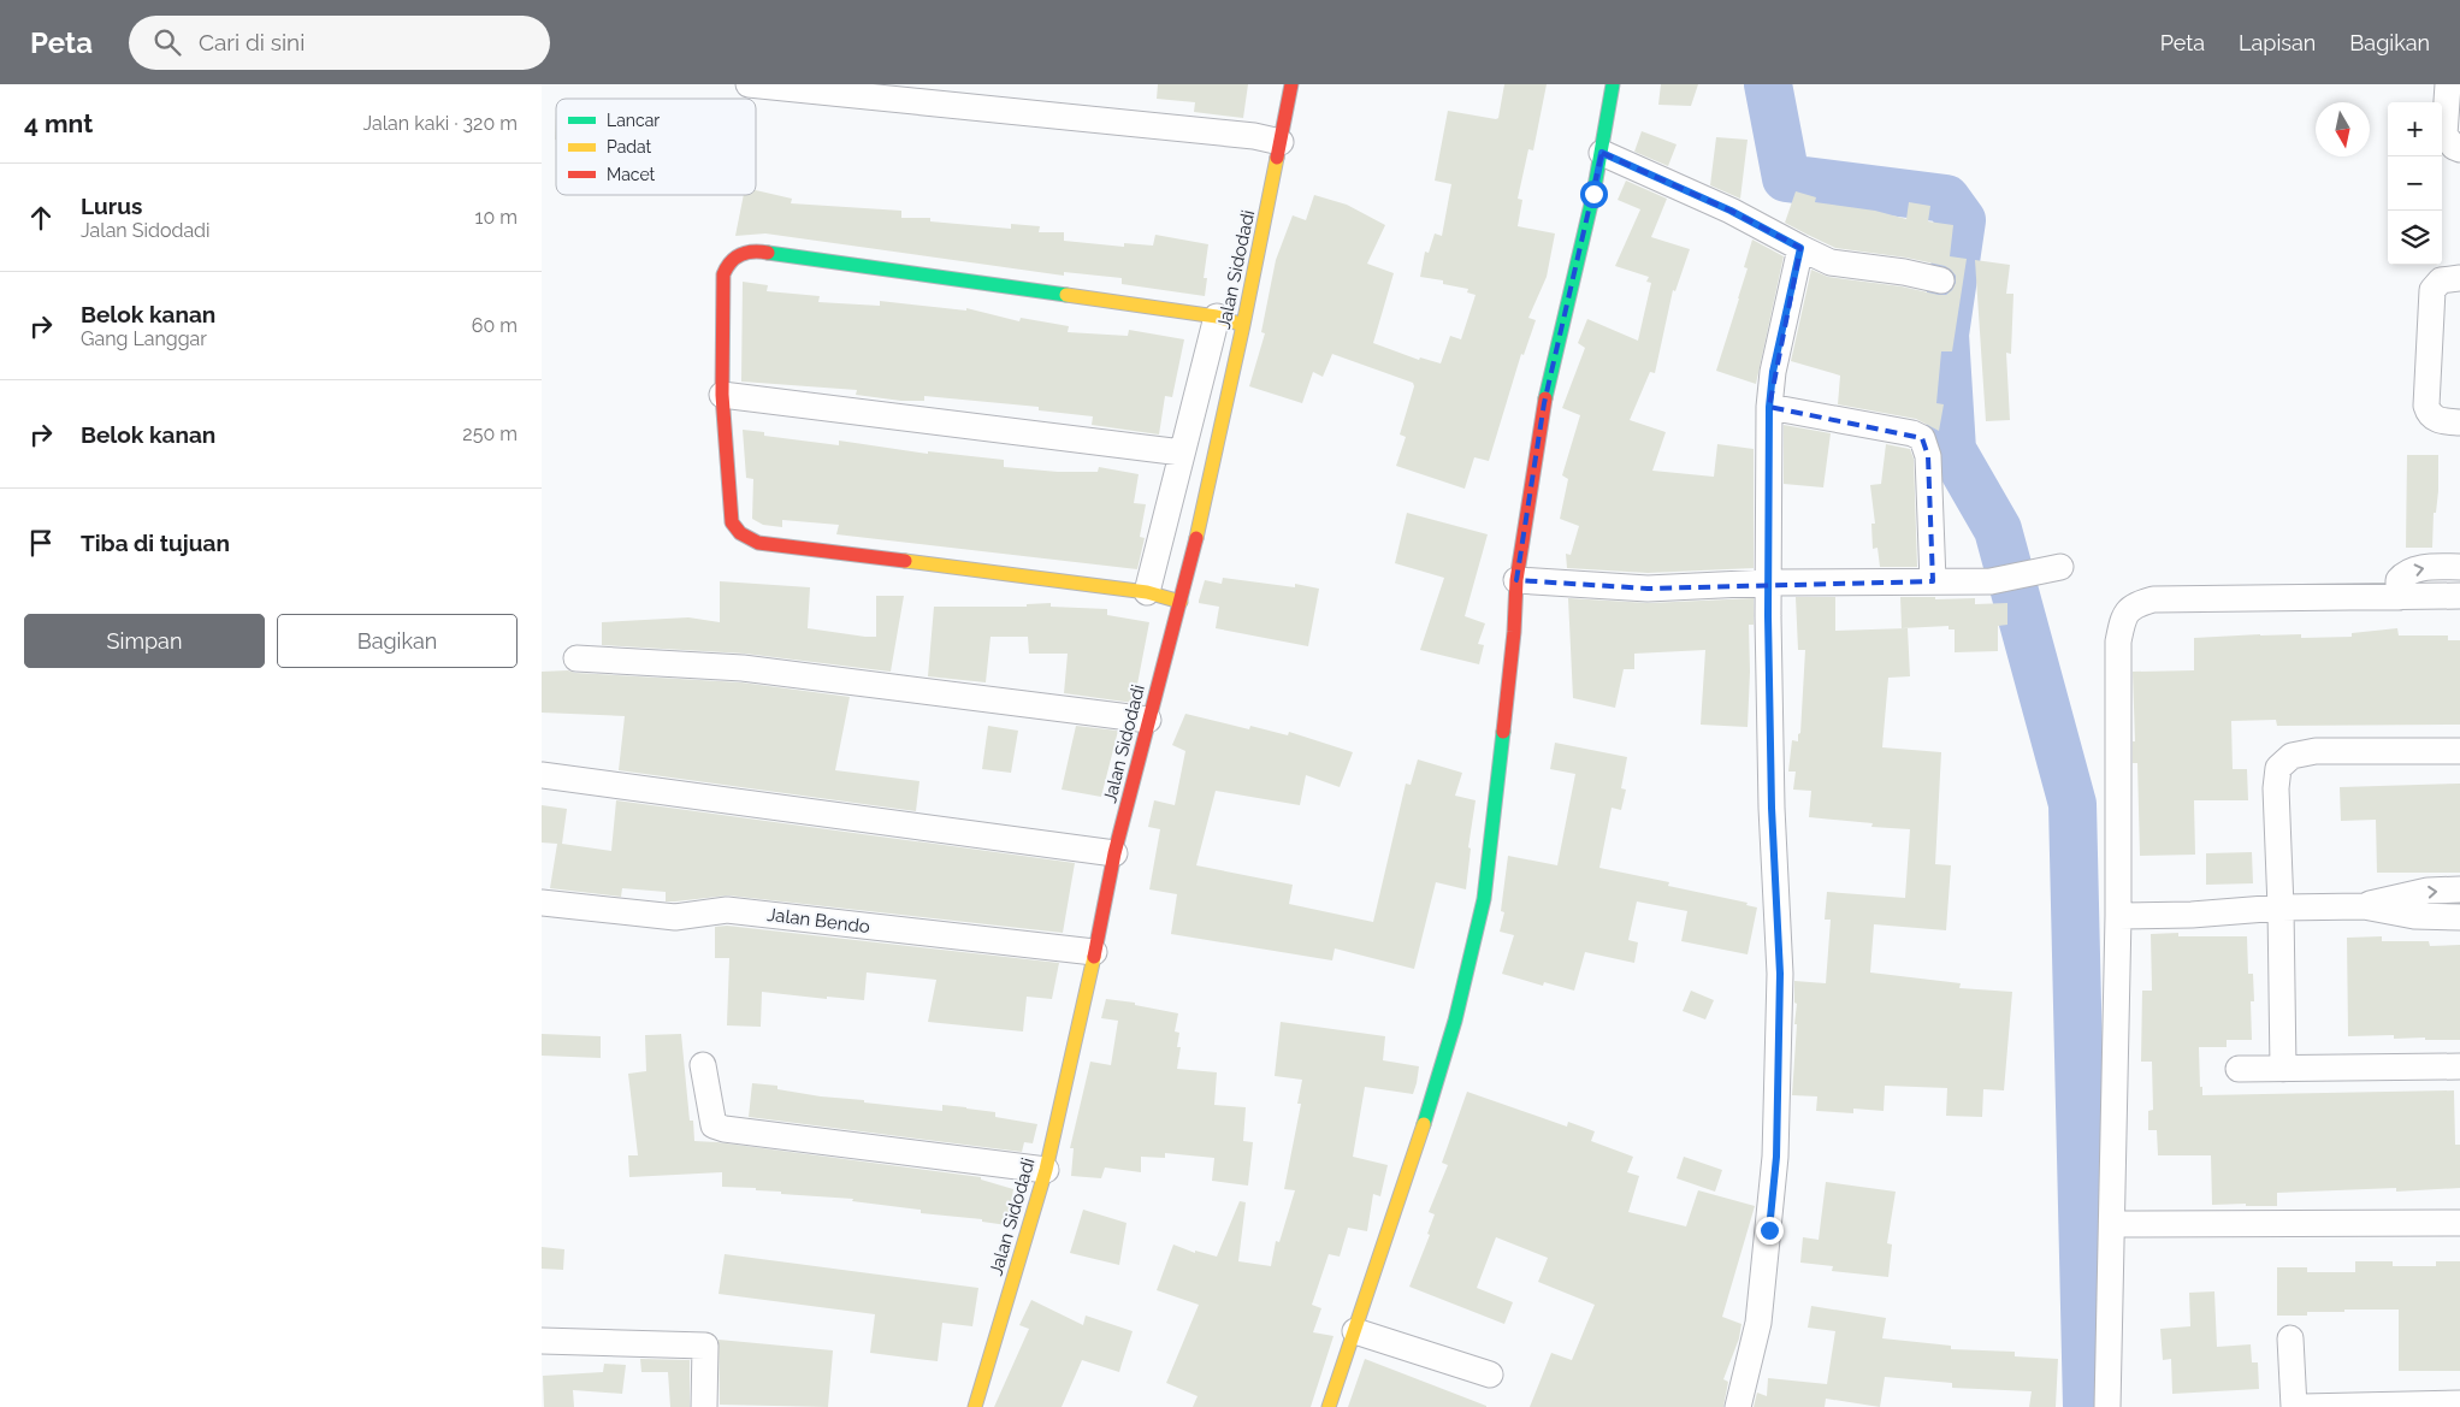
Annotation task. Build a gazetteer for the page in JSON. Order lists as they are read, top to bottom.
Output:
{
  "streets": {
    "street": ["Jalan Sidodadi", "Jalan Bendo"]
  },
  "crossings": [
    ["Jalan Sidodadi", "Jalan Bendo"]
  ],
  "legend": ["Lancar", "Padat", "Macet"],
  "north": "bottom",
  "page": {
    "header": "Peta",
    "search": "Cari di sini",
    "nav": ["Peta", "Lapisan", "Bagikan"],
    "heading": ["4 mnt", "Jalan kaki · 320 m"],
    "map_buttons": ["+", "−"],
    "list": [
      ["Lurus", "Jalan Sidodadi", "10 m"],
      ["Belok kanan", "Gang Langgar", "60 m"],
      ["Belok kanan", "250 m"],
      "Tiba di tujuan"
    ],
    "buttons": ["Simpan", "Bagikan"]
  }
}
